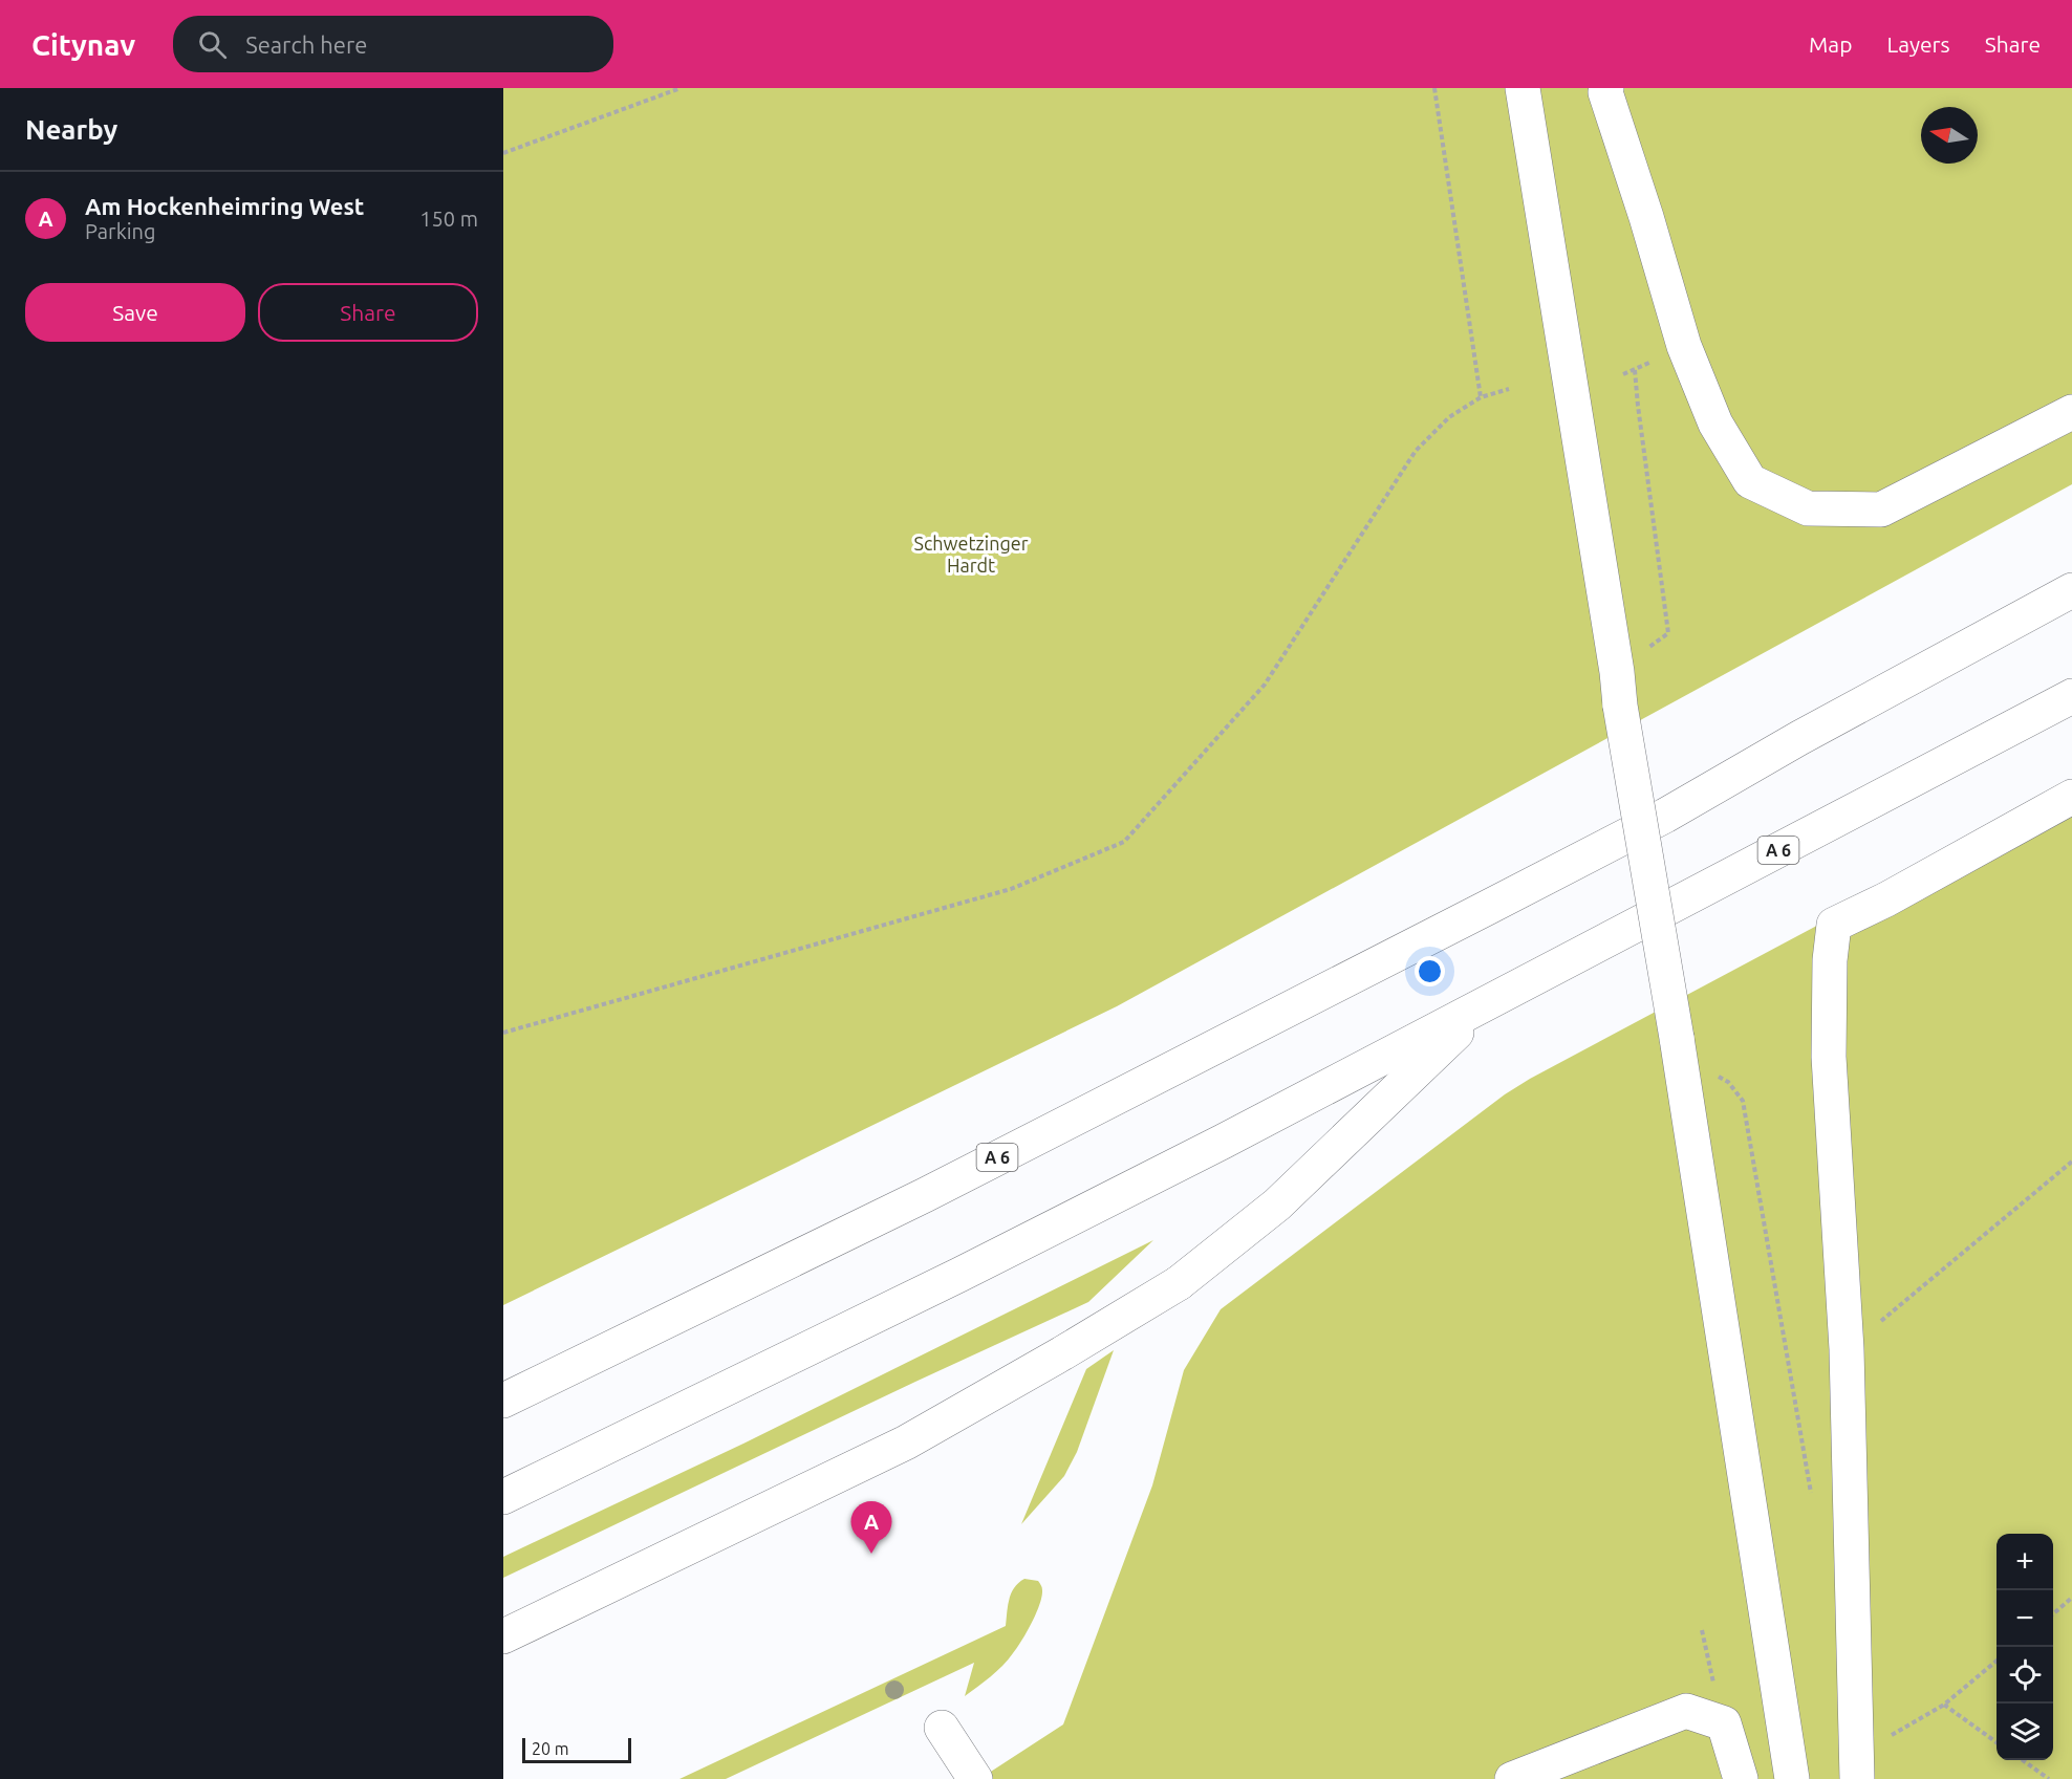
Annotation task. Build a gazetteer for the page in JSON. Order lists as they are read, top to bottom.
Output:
{
  "streets": {
    "main road": ["A 6"]
  },
  "parks": ["Schwetzinger Hardt"],
  "scale_bar": "20 m",
  "north": "left",
  "page": {
    "header": "Citynav",
    "search": "Search here",
    "nav": ["Map", "Layers", "Share"],
    "heading": "Nearby",
    "list": [
      {
        "mark": "A",
        "name": "Am Hockenheimring West",
        "note": "Parking",
        "value": "150 m"
      }
    ],
    "buttons": ["Save", "Share"],
    "pins": "A",
    "map_buttons": ["+", "−"],
    "scale": "20 m"
  }
}
